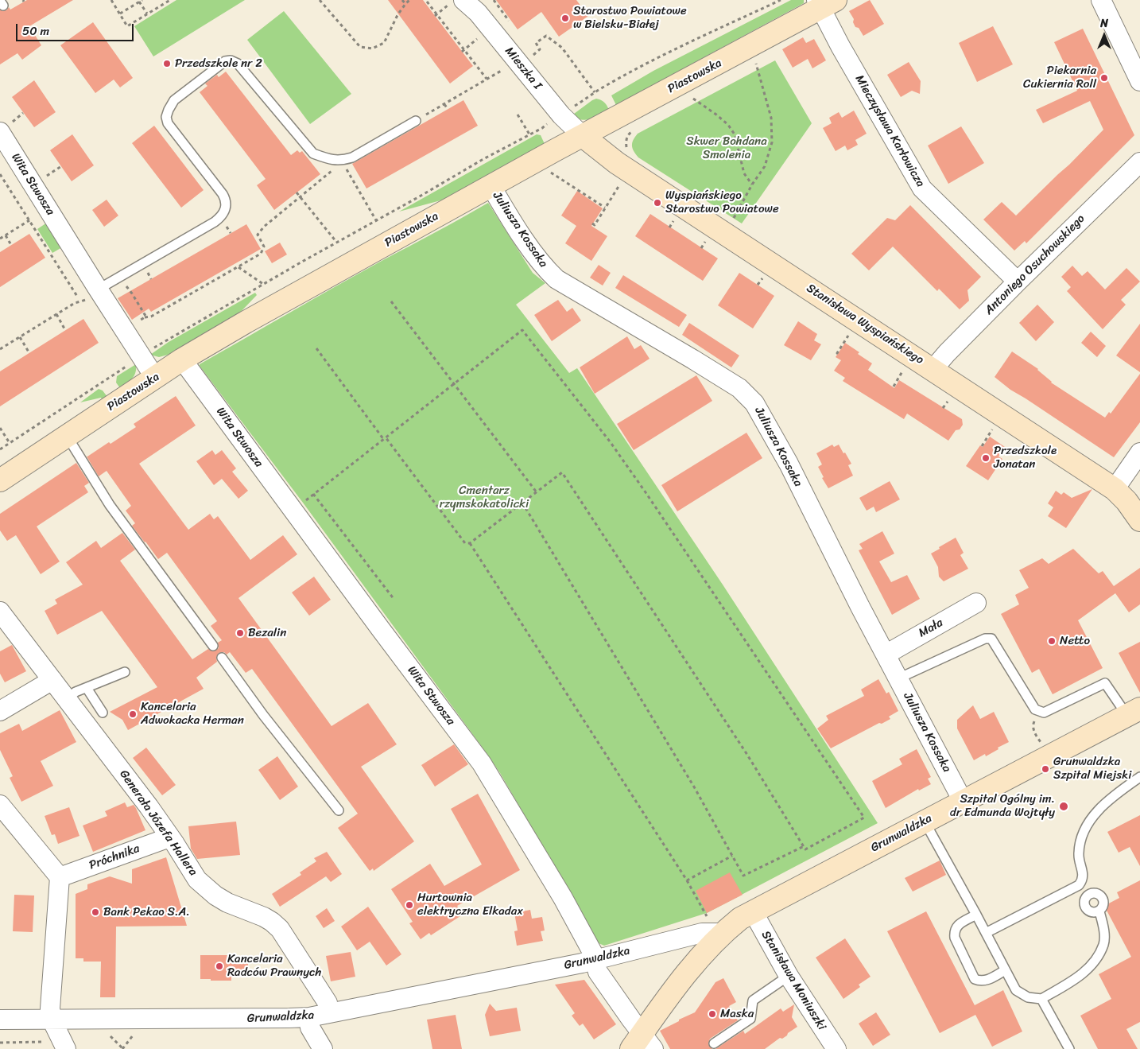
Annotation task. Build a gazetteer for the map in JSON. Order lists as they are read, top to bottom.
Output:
{
  "streets": {
    "street": [
      "Mieszka I",
      "Piastowska",
      "Mieczysława Karłowicza",
      "Wita Stwosza",
      "Juliusza Kossaka",
      "Antoniego Osuchowskiego",
      "Stanisława Wyspiańskiego",
      "Mała",
      "Generała Józefa Hallera",
      "Grunwaldzka",
      "Próchnika",
      "Stanisława Moniuszki"
    ]
  },
  "crossings": [
    ["Mieszka I", "Piastowska"],
    ["Mieszka I", "Stanisława Wyspiańskiego"],
    ["Piastowska", "Mieczysława Karłowicza"],
    ["Piastowska", "Wita Stwosza"],
    ["Piastowska", "Juliusza Kossaka"],
    ["Piastowska", "Stanisława Wyspiańskiego"],
    ["Mieczysława Karłowicza", "Antoniego Osuchowskiego"],
    ["Wita Stwosza", "Grunwaldzka"],
    ["Juliusza Kossaka", "Mała"],
    ["Juliusza Kossaka", "Grunwaldzka"],
    ["Antoniego Osuchowskiego", "Stanisława Wyspiańskiego"],
    ["Generała Józefa Hallera", "Grunwaldzka"],
    ["Generała Józefa Hallera", "Próchnika"],
    ["Grunwaldzka", "Stanisława Moniuszki"]
  ],
  "parks": ["Skwer Bohdana Smolenia", "Cmentarz rzymskokatolicki"],
  "places": [
    "Starostwo Powiatowe w Bielsku-Białej",
    "Przedszkole nr 2",
    "Piekarnia Cukiernia Roll",
    "Wyspiańskiego Starostwo Powiatowe",
    "Przedszkole Jonatan",
    "Bezalin",
    "Netto",
    "Kancelaria Adwokacka Herman",
    "Grunwaldzka Szpital Miejski",
    "Szpital Ogólny im. dr Edmunda Wojtyły",
    "Hurtownia elektryczna Elkadax",
    "Bank Pekao S.A.",
    "Kancelaria Radców Prawnych",
    "Maska"
  ],
  "scale_bar": "50 m",
  "north": "top"
}
